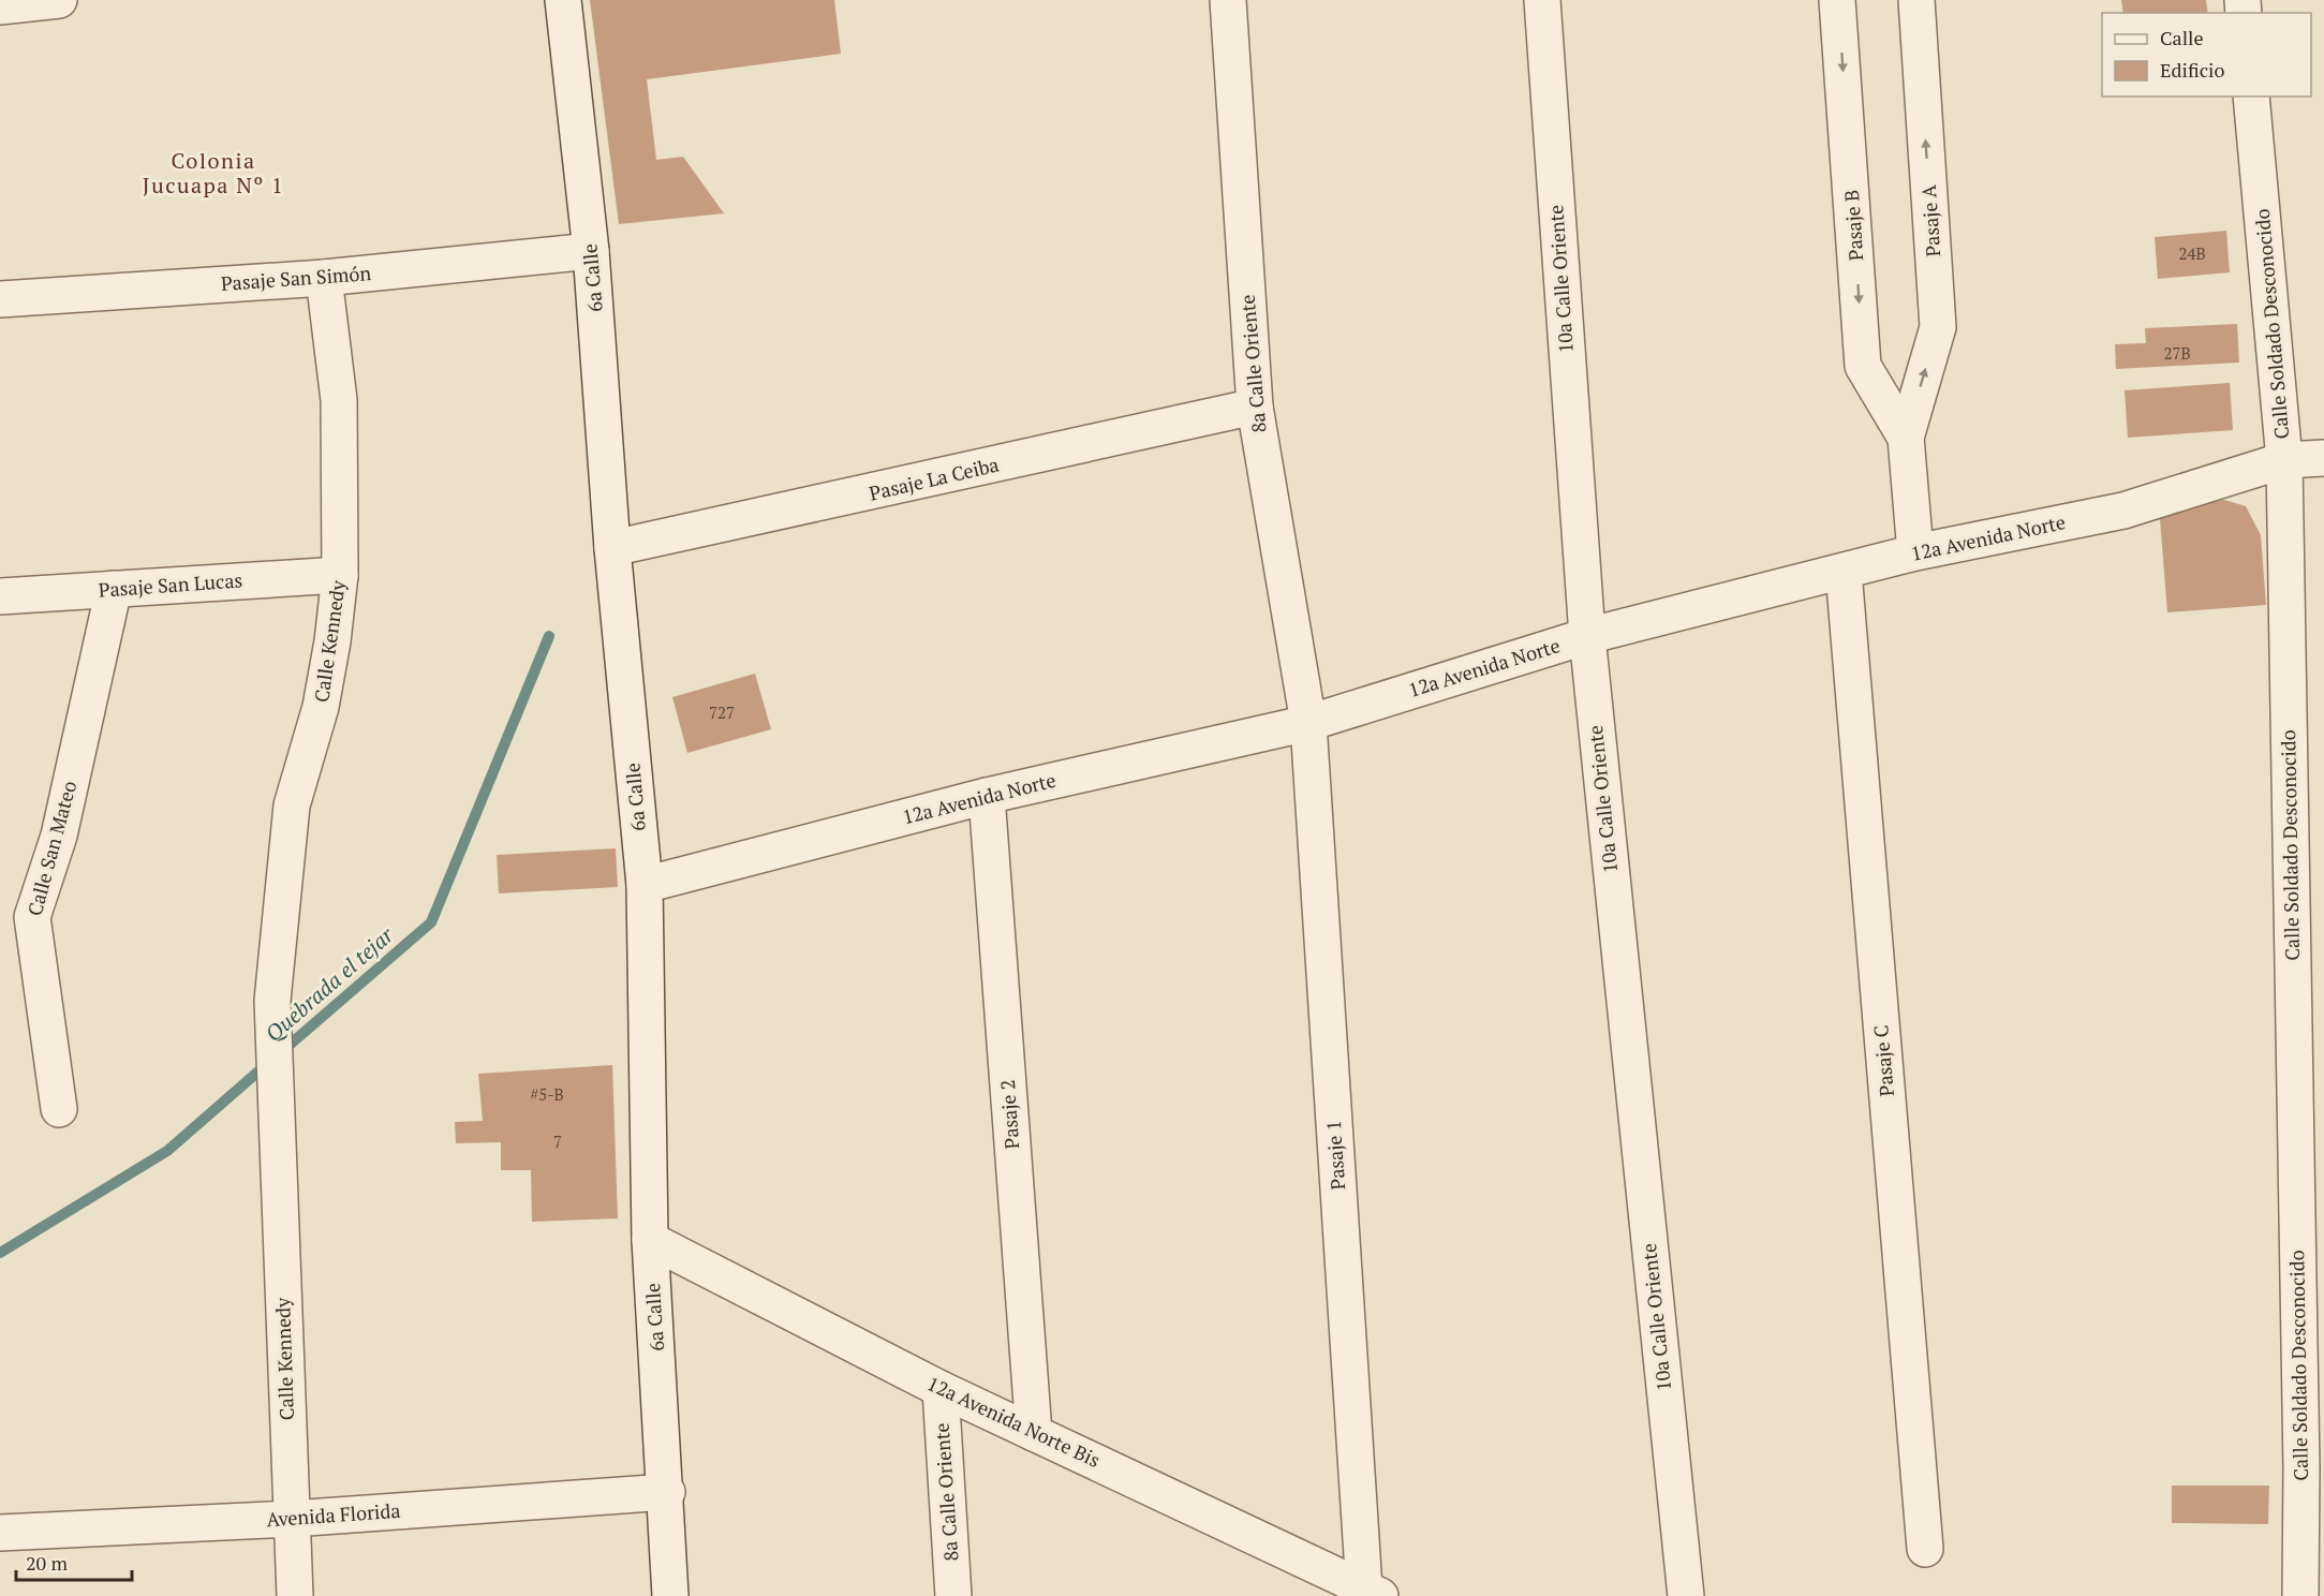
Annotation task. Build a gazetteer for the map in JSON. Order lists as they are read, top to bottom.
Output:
{
  "streets": {
    "street": [
      "Pasaje A",
      "Pasaje B",
      "6a Calle",
      "Pasaje San Simón",
      "10a Calle Oriente",
      "Calle Soldado Desconocido",
      "8a Calle Oriente",
      "Pasaje La Ceiba",
      "12a Avenida Norte",
      "Pasaje San Lucas",
      "Calle Kennedy",
      "Calle San Mateo",
      "Pasaje C",
      "Pasaje 2",
      "Pasaje 1",
      "12a Avenida Norte Bis",
      "Avenida Florida"
    ]
  },
  "crossings": [
    ["Pasaje A", "Pasaje B"],
    ["6a Calle", "Pasaje San Simón"],
    ["6a Calle", "Pasaje La Ceiba"],
    ["6a Calle", "12a Avenida Norte"],
    ["6a Calle", "12a Avenida Norte Bis"],
    ["6a Calle", "Avenida Florida"],
    ["Pasaje San Simón", "Calle Kennedy"],
    ["10a Calle Oriente", "12a Avenida Norte"],
    ["Calle Soldado Desconocido", "12a Avenida Norte"],
    ["8a Calle Oriente", "Pasaje La Ceiba"],
    ["8a Calle Oriente", "12a Avenida Norte"],
    ["8a Calle Oriente", "Pasaje 1"],
    ["8a Calle Oriente", "12a Avenida Norte Bis"],
    ["12a Avenida Norte", "Pasaje C"],
    ["12a Avenida Norte", "Pasaje 2"],
    ["12a Avenida Norte", "Pasaje 1"],
    ["Pasaje San Lucas", "Calle Kennedy"],
    ["Pasaje San Lucas", "Calle San Mateo"],
    ["Calle Kennedy", "Avenida Florida"],
    ["Pasaje 2", "12a Avenida Norte Bis"],
    ["Pasaje 1", "12a Avenida Norte Bis"]
  ],
  "one_way": ["Pasaje A", "Pasaje B"],
  "districts": ["Colonia Jucuapa Nº 1"],
  "water": ["Quebrada el tejar"],
  "house_numbers": [
    "24B",
    "27B",
    "727",
    "#5-B",
    "7"
  ],
  "legend": ["Calle", "Edificio"],
  "scale_bar": "20 m"
}
